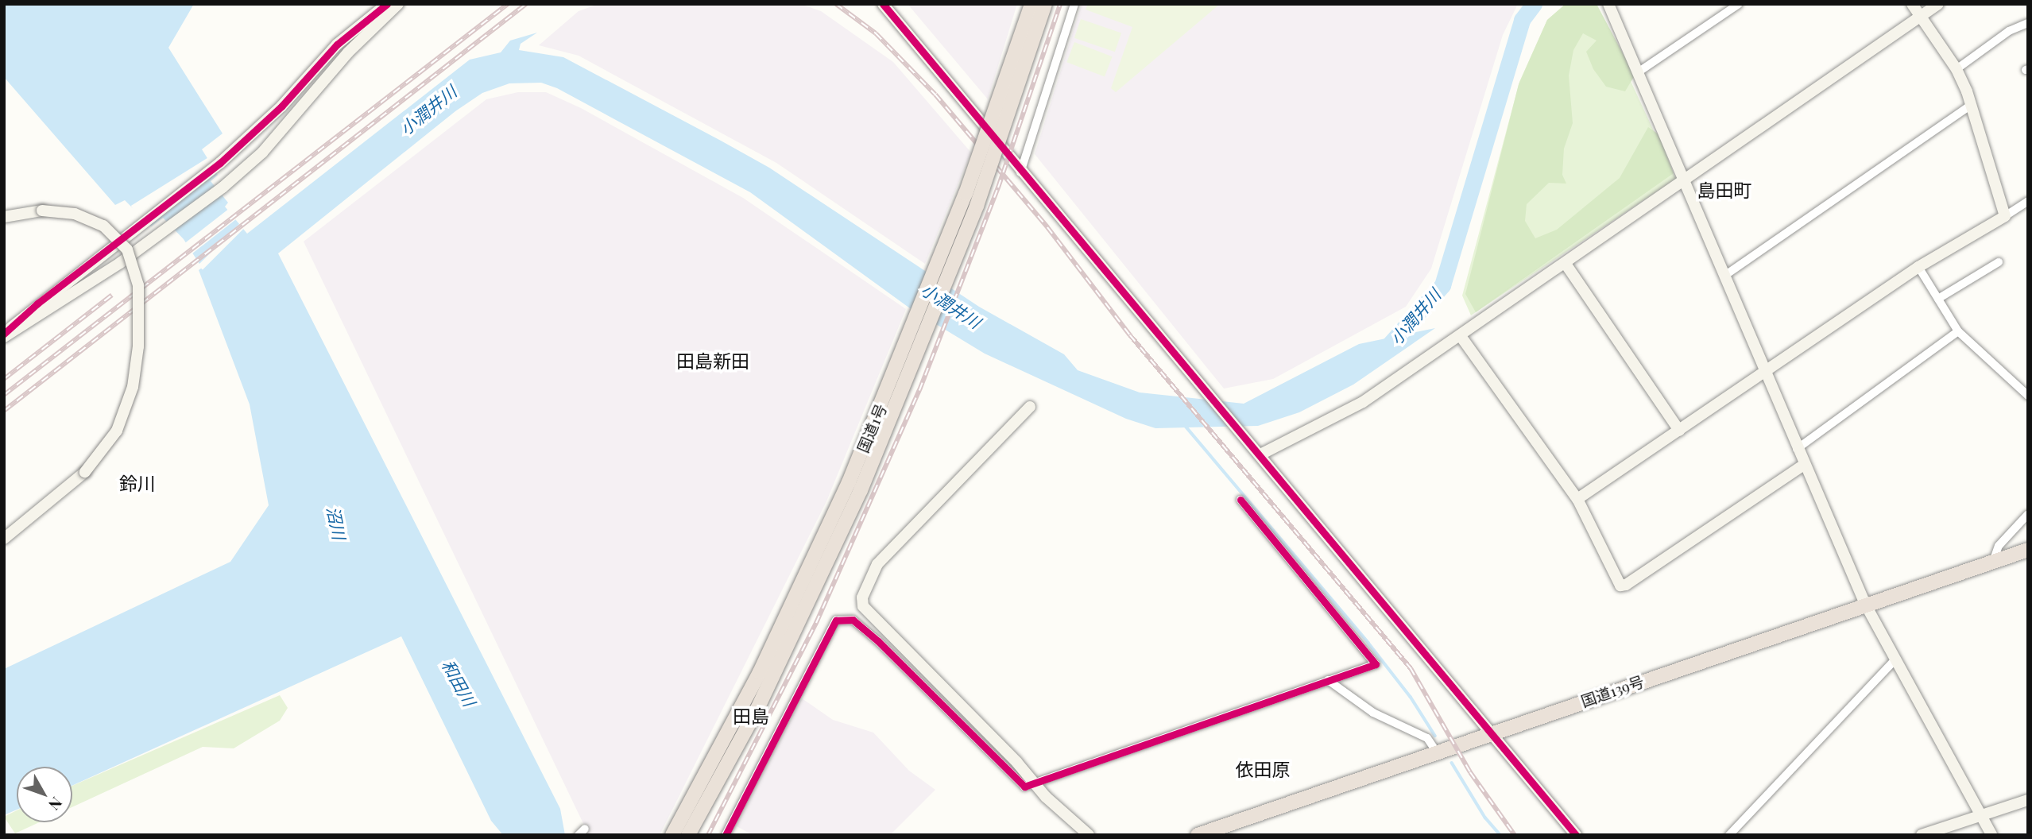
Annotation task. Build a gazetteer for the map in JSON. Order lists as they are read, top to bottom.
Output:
{
  "streets": {
    "highway": ["国道1号", "国道139号"]
  },
  "districts": [
    "島田町",
    "田島新田",
    "鈴川",
    "田島",
    "依田原"
  ],
  "water": ["小潤井川", "沼川", "和田川"],
  "north": "bottom right"
}
